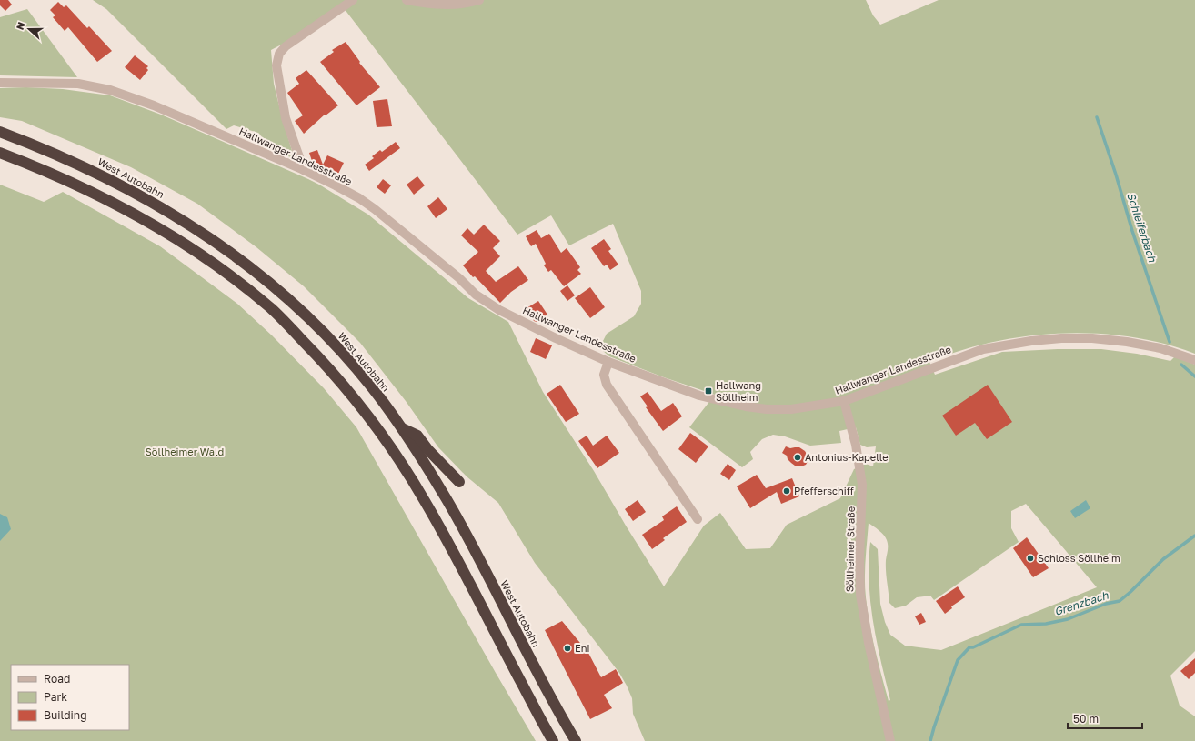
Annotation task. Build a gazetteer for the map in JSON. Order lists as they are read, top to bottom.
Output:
{
  "streets": {
    "highway": ["West Autobahn"],
    "street": ["Hallwanger Landesstraße", "Söllheimer Straße"]
  },
  "crossings": [
    ["Hallwanger Landesstraße", "Söllheimer Straße"]
  ],
  "water": ["Schleiferbach", "Grenzbach"],
  "parks": ["Söllheimer Wald"],
  "places": {
    "transit": ["Hallwang Söllheim"],
    "other": [
      "Antonius-Kapelle",
      "Pfefferschiff",
      "Schloss Söllheim",
      "Eni"
    ]
  },
  "legend": ["Road", "Park", "Building"],
  "scale_bar": "50 m",
  "north": "left"
}
